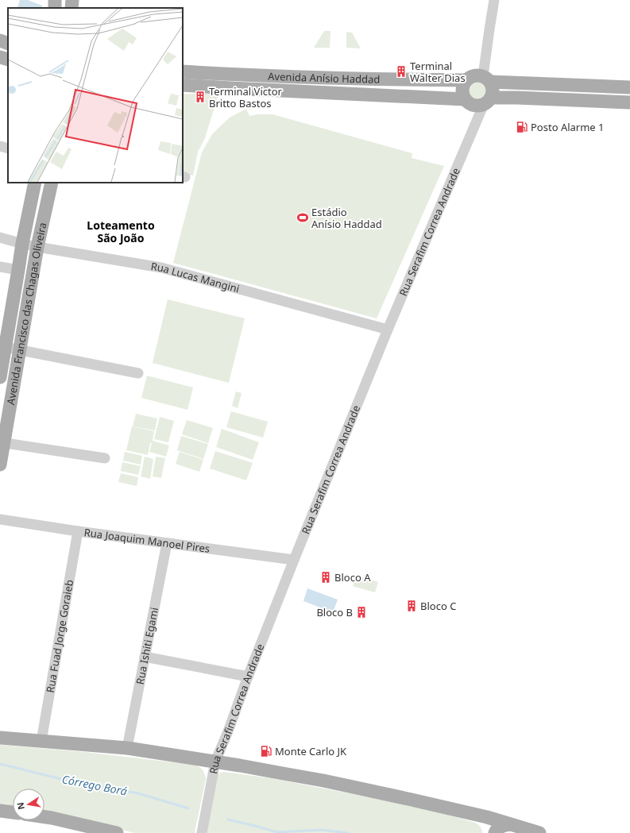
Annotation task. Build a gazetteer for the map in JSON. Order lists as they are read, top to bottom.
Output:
{
  "streets": {
    "main road": ["Avenida Anísio Haddad", "Avenida Francisco das Chagas Oliveira"],
    "street": [
      "Rua Serafim Correa Andrade",
      "Rua Lucas Mangini",
      "Rua Joaquim Manoel Pires",
      "Rua Fuad Jorge Goraieb",
      "Rua Ishiti Egami"
    ]
  },
  "crossings": [
    ["Avenida Anísio Haddad", "Rua Serafim Correa Andrade"],
    ["Rua Serafim Correa Andrade", "Rua Lucas Mangini"],
    ["Rua Serafim Correa Andrade", "Rua Joaquim Manoel Pires"],
    ["Rua Lucas Mangini", "Avenida Francisco das Chagas Oliveira"],
    ["Rua Joaquim Manoel Pires", "Rua Fuad Jorge Goraieb"],
    ["Rua Joaquim Manoel Pires", "Rua Ishiti Egami"]
  ],
  "districts": ["Loteamento São João"],
  "water": ["Córrego Borá"],
  "places": {
    "building": [
      "Terminal Walter Dias",
      "Terminal Victor Britto Bastos",
      "Bloco A",
      "Bloco C",
      "Bloco B"
    ],
    "fuel station": ["Posto Alarme 1", "Monte Carlo JK"],
    "sports": ["Estádio Anísio Haddad"]
  },
  "north": "left"
}
